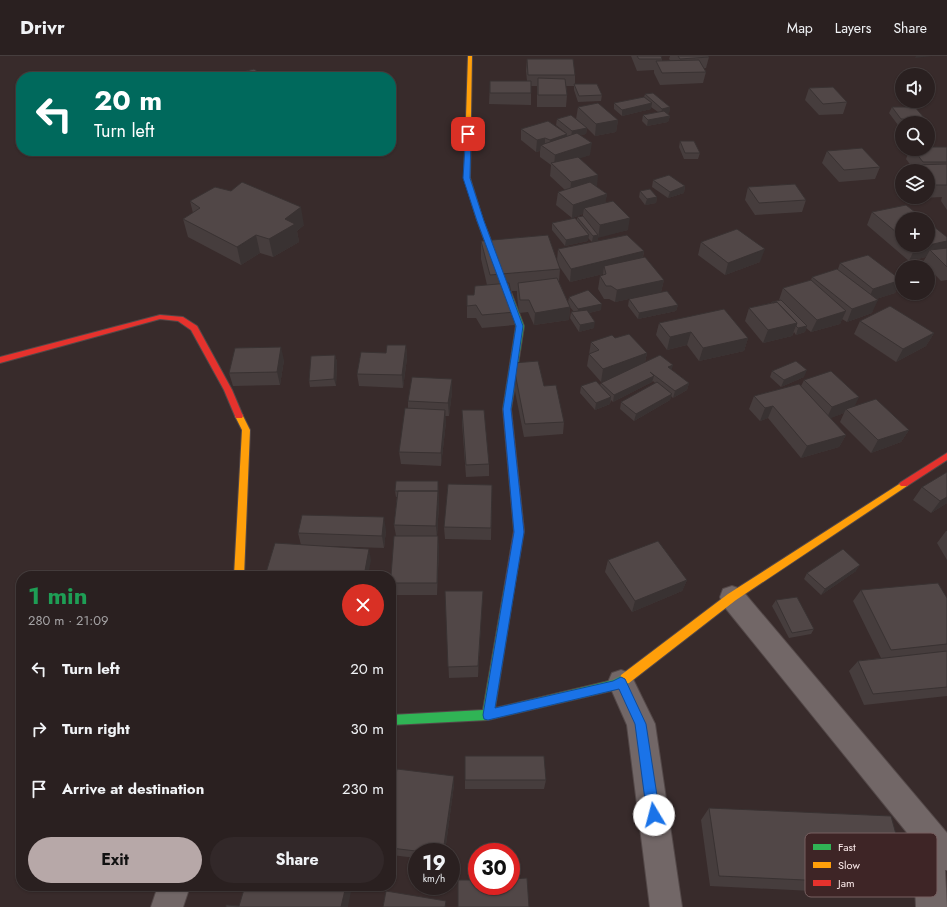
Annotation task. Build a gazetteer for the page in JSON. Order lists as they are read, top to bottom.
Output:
{
  "legend": ["Fast", "Slow", "Jam"],
  "page": {
    "header": "Drivr",
    "nav": ["Map", "Layers", "Share"],
    "map_buttons": ["+", "−"],
    "turn": ["20 m", "Turn left"],
    "heading": ["1 min", "280 m · 21:09"],
    "list": [
      {
        "name": "Turn left",
        "value": "20 m"
      },
      {
        "name": "Turn right",
        "value": "30 m"
      },
      {
        "name": "Arrive at destination",
        "value": "230 m"
      }
    ],
    "buttons": ["Exit", "Share"],
    "speed": "19 km/h",
    "limit": "30"
  }
}
